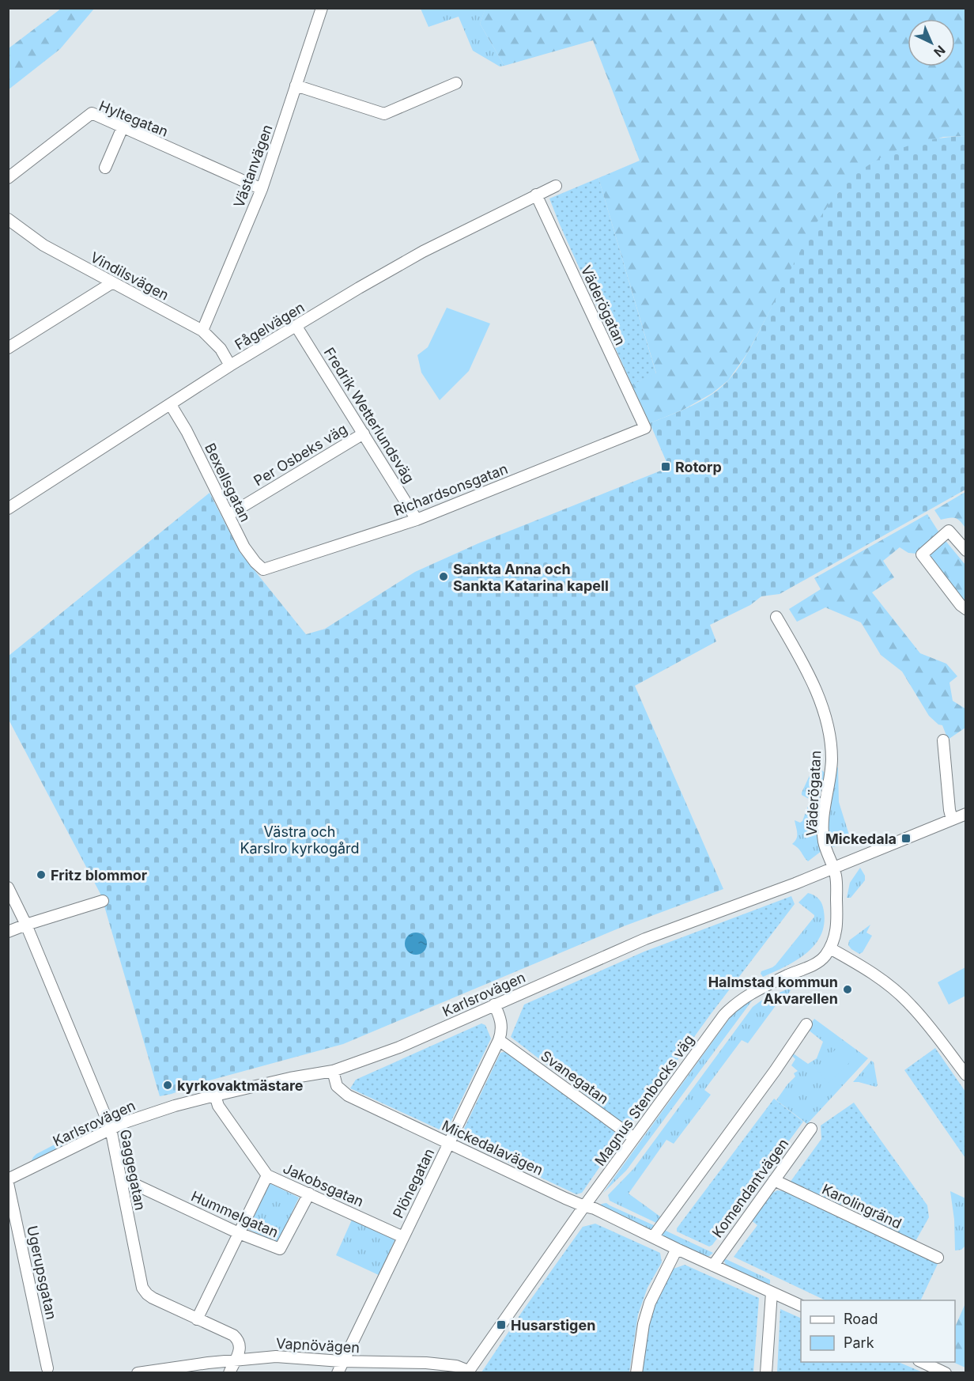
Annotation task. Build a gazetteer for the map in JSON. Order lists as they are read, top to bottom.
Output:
{
  "streets": {
    "street": [
      "Hyltegatan",
      "Västanvägen",
      "Vindilsvägen",
      "Väderögatan",
      "Fågelvägen",
      "Fredrik Wetterlundsväg",
      "Per Osbeks väg",
      "Bexellsgatan",
      "Richardsonsgatan",
      "Karlsrovägen",
      "Svanegatan",
      "Magnus Stenbocks väg",
      "Mickedalavägen",
      "Gaggegatan",
      "Plönegatan",
      "Jakobsgatan",
      "Komendantvägen",
      "Karolingränd",
      "Hummelgatan",
      "Ugerupsgatan",
      "Vapnövägen"
    ]
  },
  "crossings": [
    ["Hyltegatan", "Västanvägen"],
    ["Västanvägen", "Vindilsvägen"],
    ["Vindilsvägen", "Fågelvägen"],
    ["Väderögatan", "Fågelvägen"],
    ["Väderögatan", "Richardsonsgatan"],
    ["Väderögatan", "Karlsrovägen"],
    ["Fågelvägen", "Fredrik Wetterlundsväg"],
    ["Fågelvägen", "Bexellsgatan"],
    ["Fredrik Wetterlundsväg", "Per Osbeks väg"],
    ["Fredrik Wetterlundsväg", "Richardsonsgatan"],
    ["Per Osbeks väg", "Bexellsgatan"],
    ["Bexellsgatan", "Richardsonsgatan"],
    ["Karlsrovägen", "Mickedalavägen"],
    ["Karlsrovägen", "Gaggegatan"],
    ["Karlsrovägen", "Plönegatan"],
    ["Karlsrovägen", "Jakobsgatan"],
    ["Svanegatan", "Magnus Stenbocks väg"],
    ["Svanegatan", "Plönegatan"],
    ["Magnus Stenbocks väg", "Mickedalavägen"],
    ["Magnus Stenbocks väg", "Vapnövägen"],
    ["Mickedalavägen", "Plönegatan"],
    ["Mickedalavägen", "Komendantvägen"],
    ["Gaggegatan", "Hummelgatan"],
    ["Gaggegatan", "Vapnövägen"],
    ["Plönegatan", "Jakobsgatan"],
    ["Plönegatan", "Vapnövägen"],
    ["Jakobsgatan", "Hummelgatan"],
    ["Komendantvägen", "Karolingränd"]
  ],
  "parks": ["Västra och Karslro kyrkogård"],
  "places": {
    "transit": ["Rotorp", "Mickedala", "Husarstigen"],
    "other": [
      "Sankta Anna och Sankta Katarina kapell",
      "Fritz blommor",
      "Halmstad kommun Akvarellen",
      "kyrkovaktmästare"
    ]
  },
  "legend": ["Road", "Park"],
  "north": "bottom right"
}
